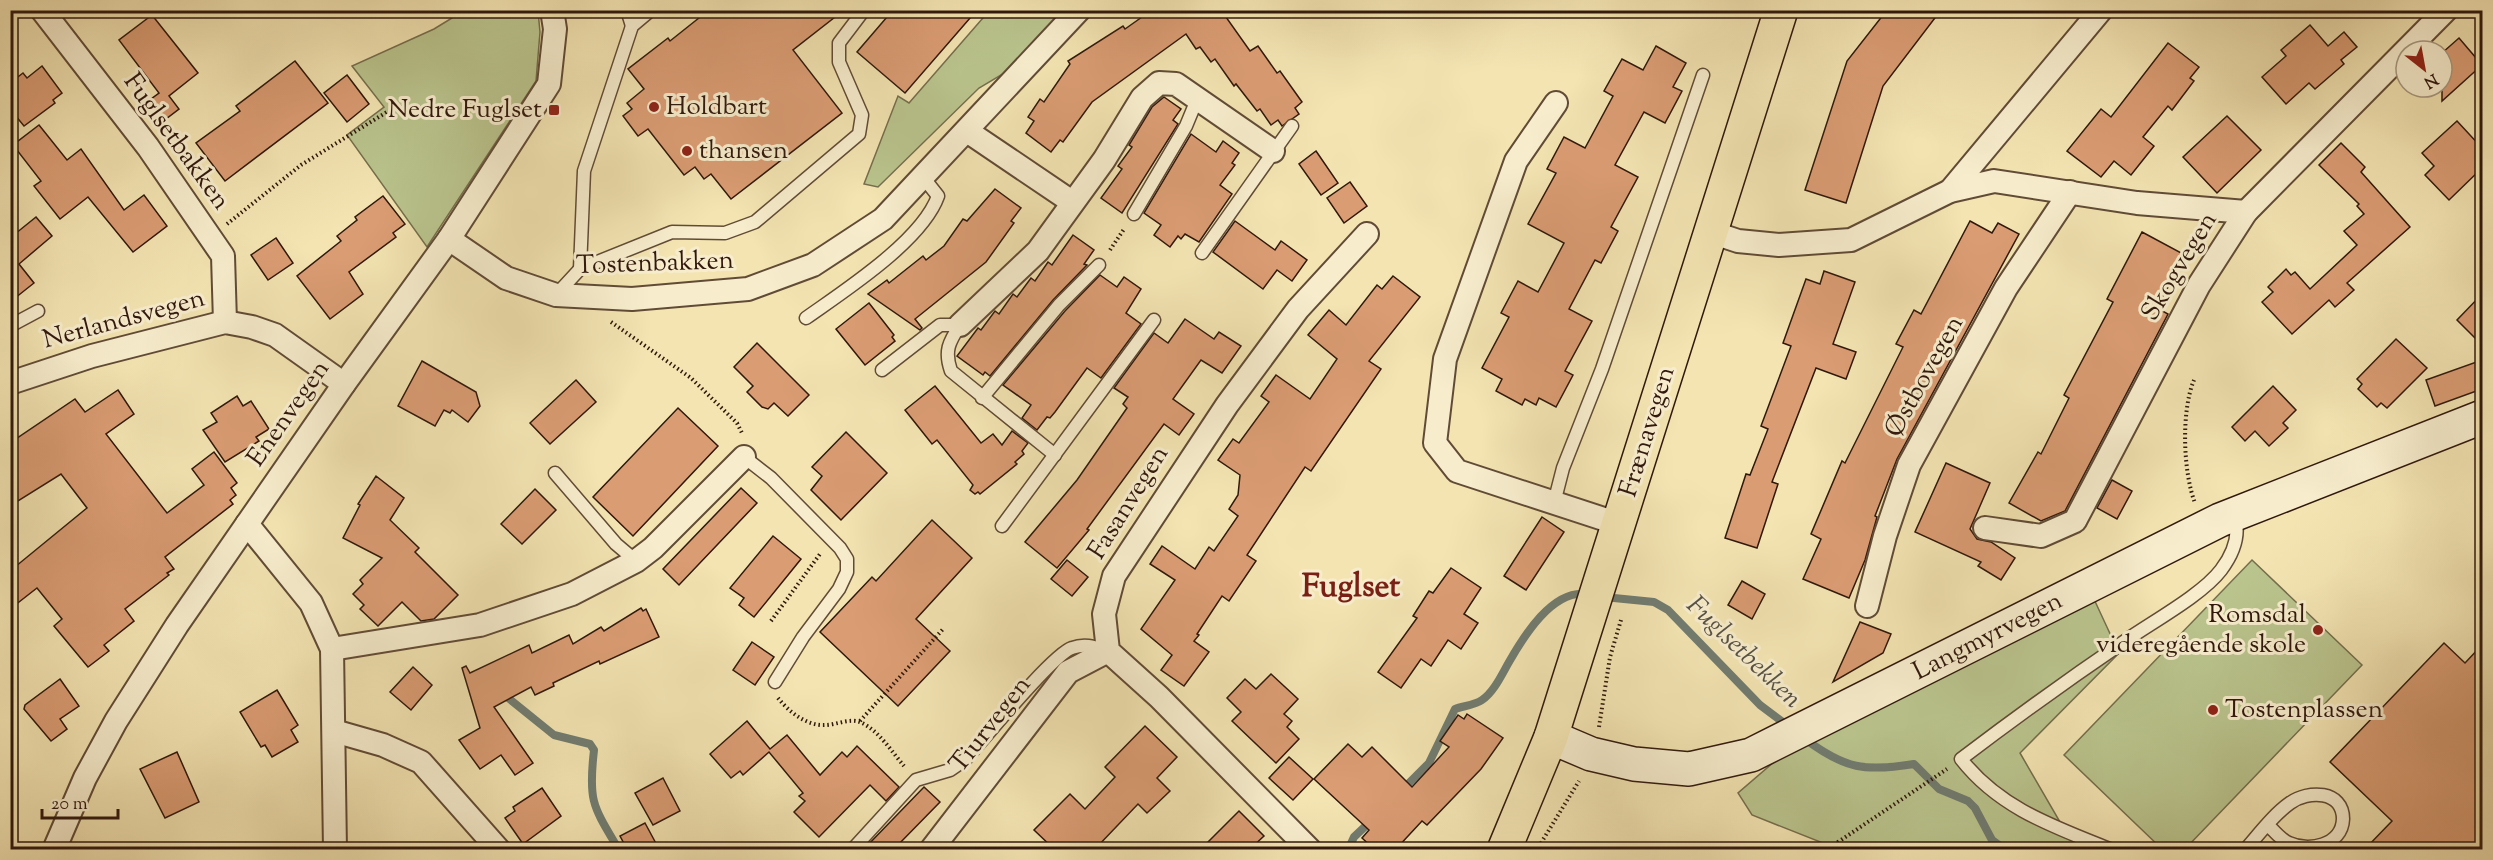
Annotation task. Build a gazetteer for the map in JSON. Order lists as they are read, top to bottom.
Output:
{
  "streets": {
    "main road": ["Frænavegen", "Langmyrvegen"],
    "street": [
      "Fuglsetbakken",
      "Tostenbakken",
      "Skogvegen",
      "Nerlandsvegen",
      "Østbovegen",
      "Enenvegen",
      "Fasanvegen",
      "Tiurvegen"
    ]
  },
  "crossings": [
    ["Fuglsetbakken", "Nerlandsvegen"],
    ["Tostenbakken", "Enenvegen"],
    ["Nerlandsvegen", "Enenvegen"],
    ["Frænavegen", "Langmyrvegen"],
    ["Fasanvegen", "Tiurvegen"]
  ],
  "districts": ["Fuglset"],
  "water": ["Fuglsetbekken"],
  "places": {
    "other": [
      "Holdbart",
      "thansen",
      "Romsdal videregående skole",
      "Tostenplassen"
    ],
    "transit": ["Nedre Fuglset"]
  },
  "scale_bar": "20 m",
  "north": "bottom right"
}
